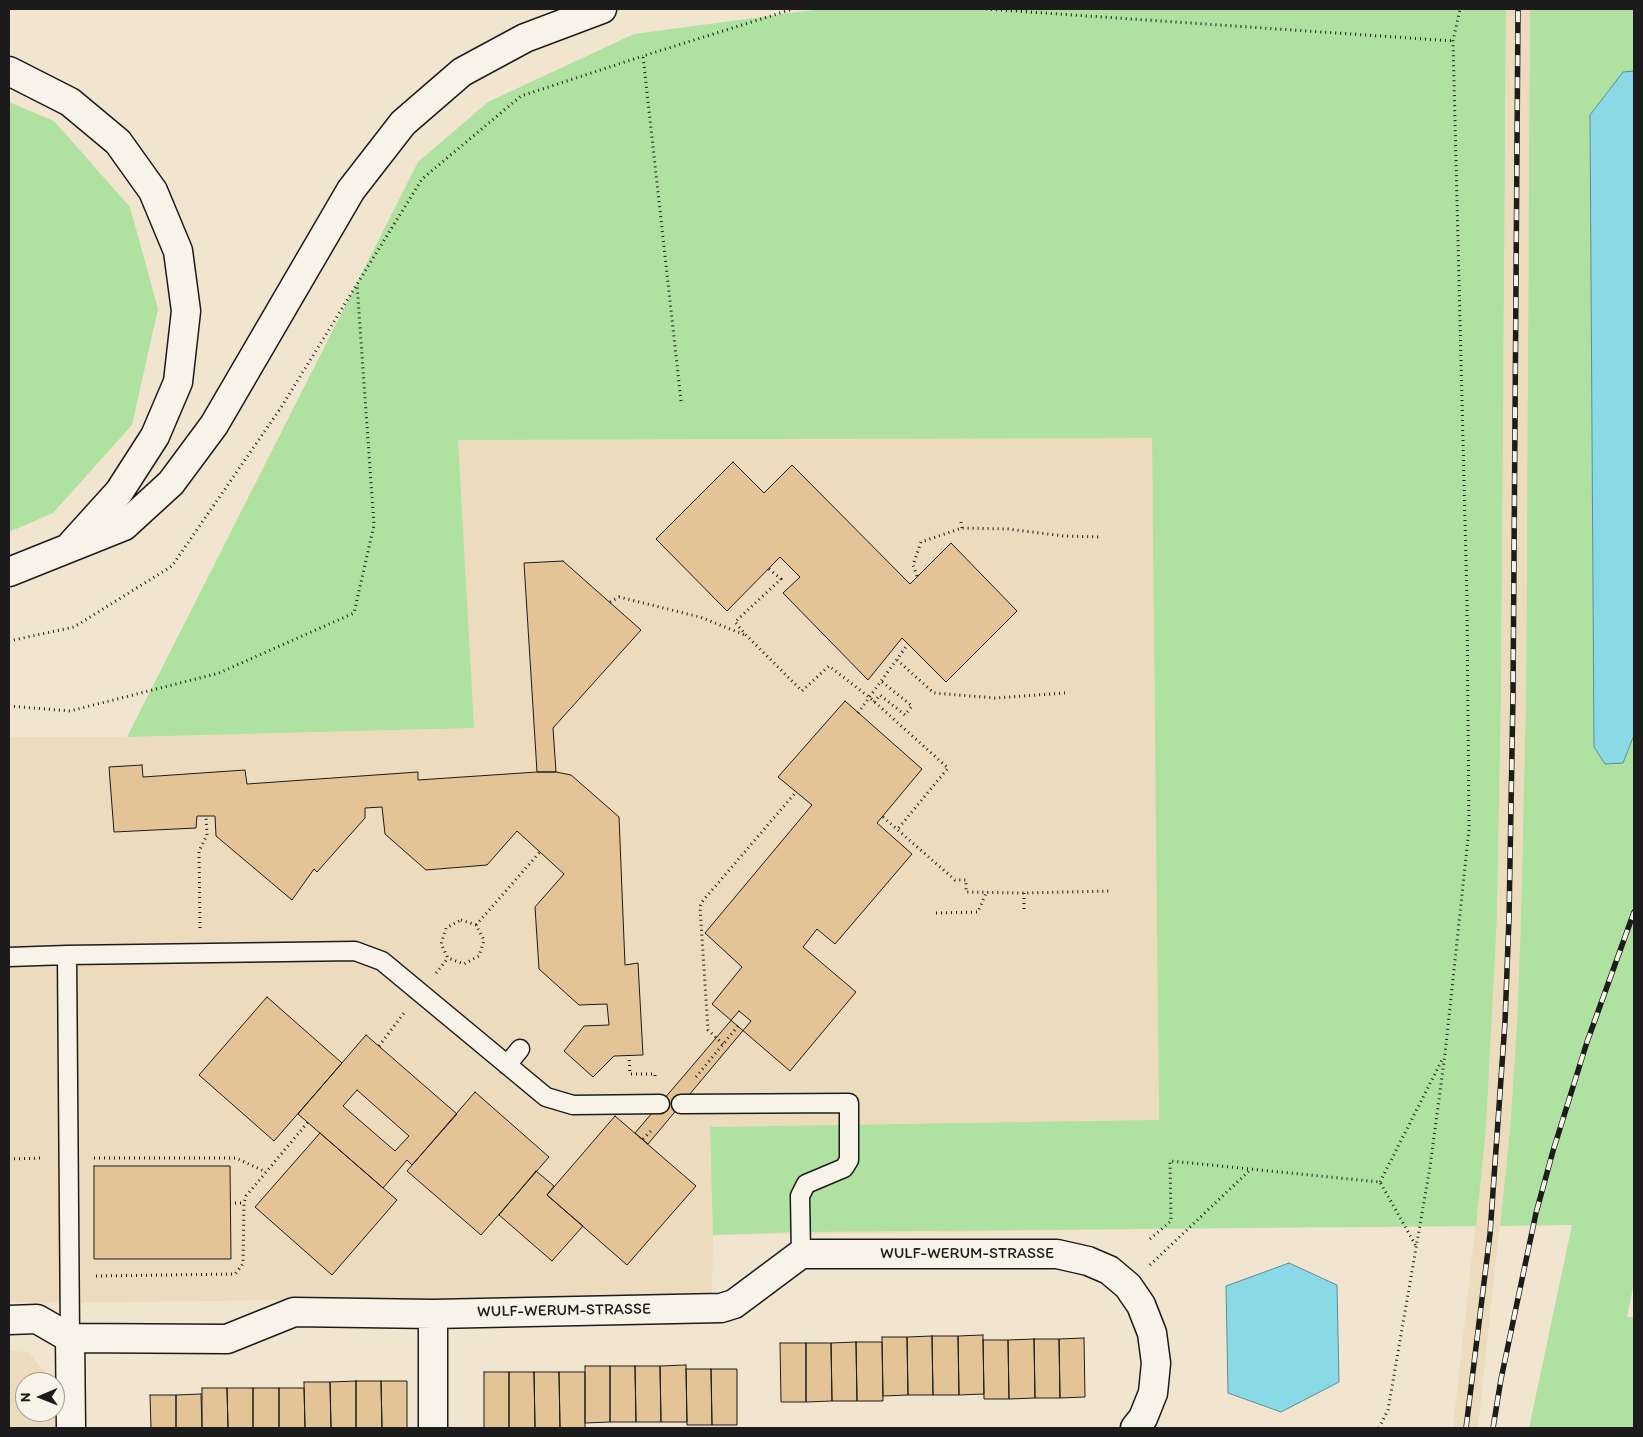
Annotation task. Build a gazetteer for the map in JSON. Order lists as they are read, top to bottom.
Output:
{
  "streets": {
    "main road": ["WULF-WERUM-STRASSE"]
  },
  "north": "left"
}
